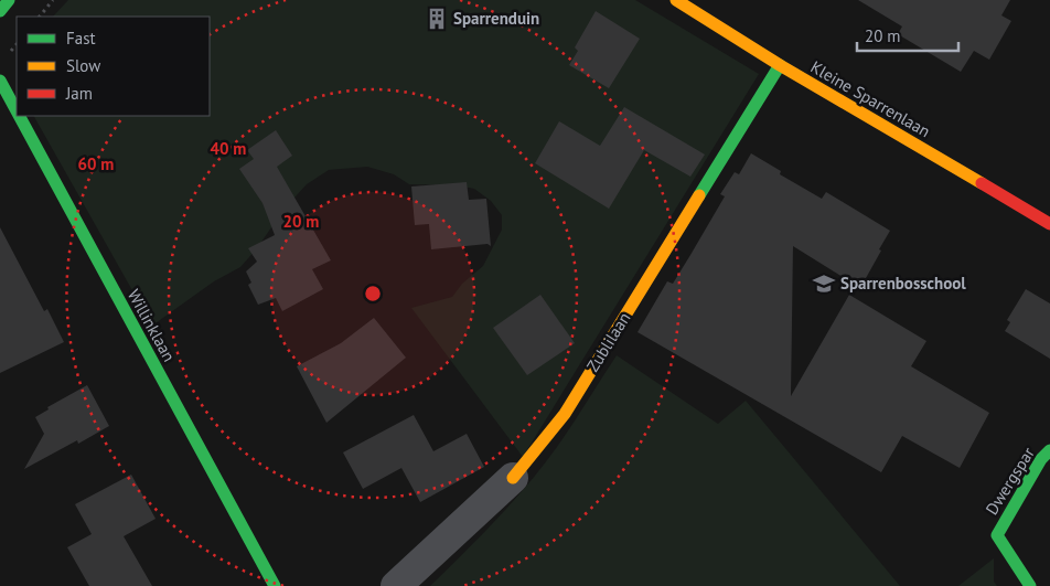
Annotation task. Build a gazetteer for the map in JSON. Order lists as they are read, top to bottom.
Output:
{
  "streets": {
    "street": [
      "Kleine Sparrenlaan",
      "Willinklaan",
      "Zublilaan",
      "Dwergspar"
    ]
  },
  "crossings": [
    ["Kleine Sparrenlaan", "Zublilaan"]
  ],
  "places": {
    "building": ["Sparrenduin"],
    "school or university": ["Sparrenbosschool"]
  },
  "legend": ["Fast", "Slow", "Jam"],
  "scale_bar": "20 m",
  "rings": ["40 m", "60 m", "20 m"]
}
